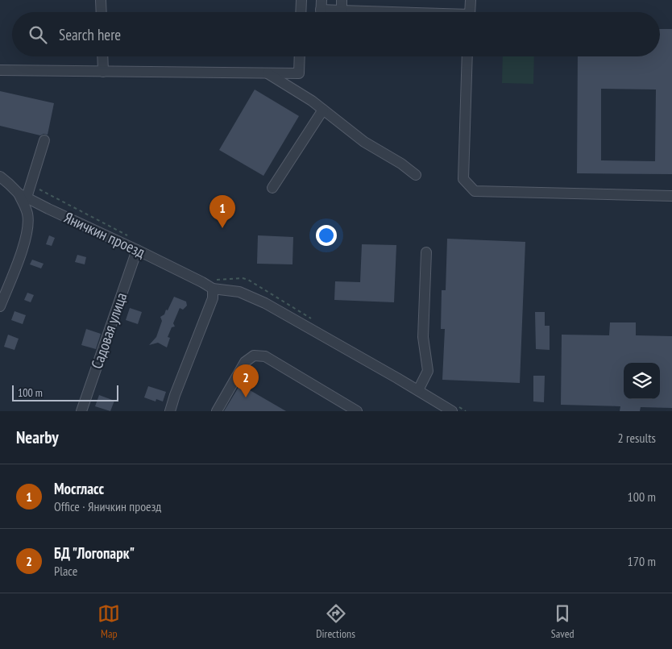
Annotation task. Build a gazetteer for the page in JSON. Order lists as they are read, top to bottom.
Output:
{
  "streets": {
    "street": ["Яничкин проезд", "Садовая улица"]
  },
  "crossings": [
    ["Яничкин проезд", "Садовая улица"]
  ],
  "scale_bar": "100 m",
  "page": {
    "search": "Search here",
    "pins": ["1", "2"],
    "scale": "100 m",
    "heading": ["Nearby", "2 results"],
    "list": [
      {
        "mark": "1",
        "name": "Мосгласс",
        "note": "Office · Яничкин проезд",
        "value": "100 m"
      },
      {
        "mark": "2",
        "name": "БД \"Логопарк\"",
        "note": "Place",
        "value": "170 m"
      }
    ],
    "nav": ["Map", "Directions", "Saved"]
  }
}
